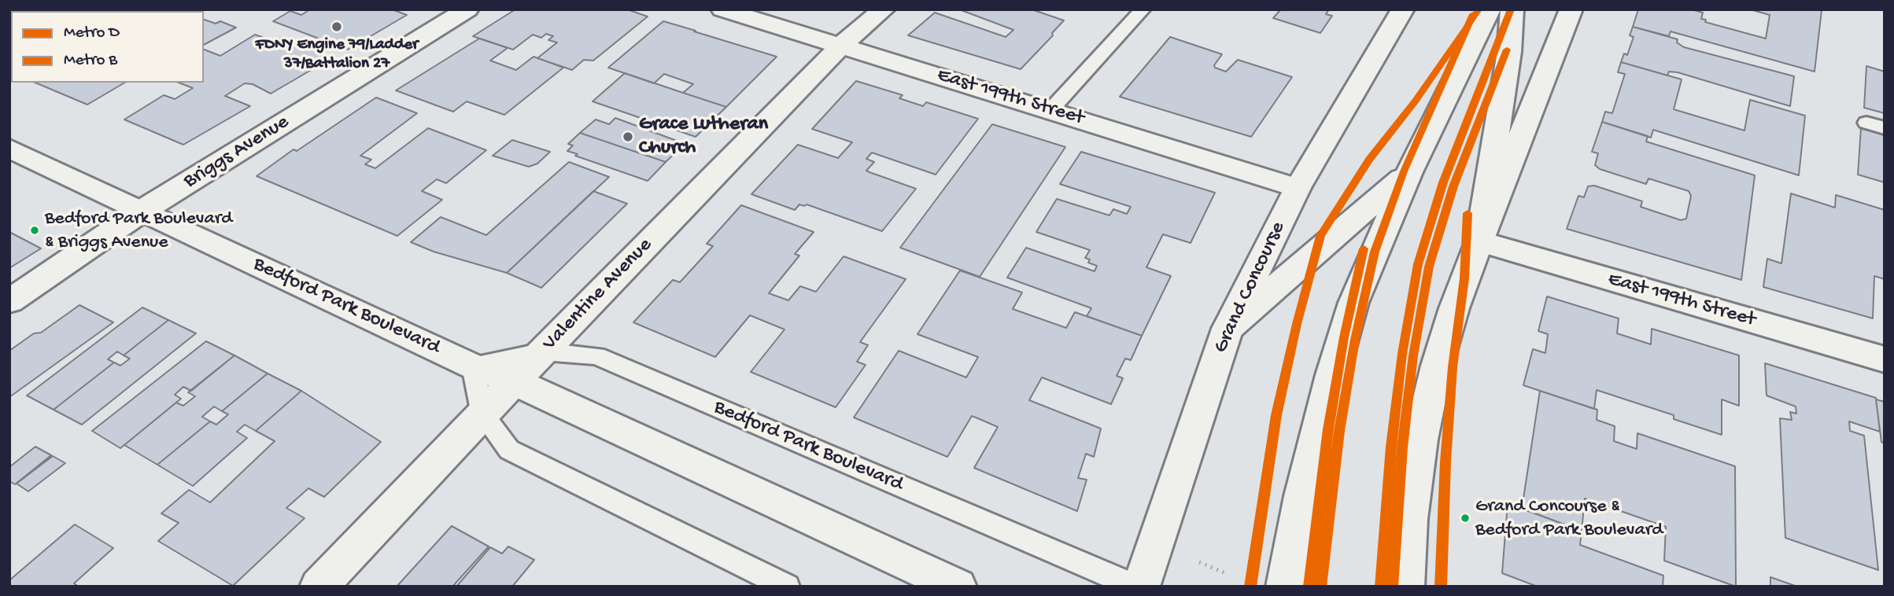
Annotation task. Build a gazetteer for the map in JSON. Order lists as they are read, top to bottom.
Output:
{
  "streets": {
    "street": [
      "East 199th Street",
      "Briggs Avenue",
      "Grand Concourse",
      "Valentine Avenue",
      "Bedford Park Boulevard"
    ]
  },
  "crossings": [
    ["East 199th Street", "Grand Concourse"],
    ["East 199th Street", "Valentine Avenue"],
    ["Briggs Avenue", "Bedford Park Boulevard"],
    ["Valentine Avenue", "Bedford Park Boulevard"]
  ],
  "places": [
    "FDNY Engine 79/Ladder 37/Battalion 27",
    "Grace Lutheran Church",
    "Bedford Park Boulevard & Briggs Avenue",
    "Grand Concourse & Bedford Park Boulevard"
  ],
  "lines": ["metro line D", "metro line B"],
  "legend": ["Metro D", "Metro B"]
}
